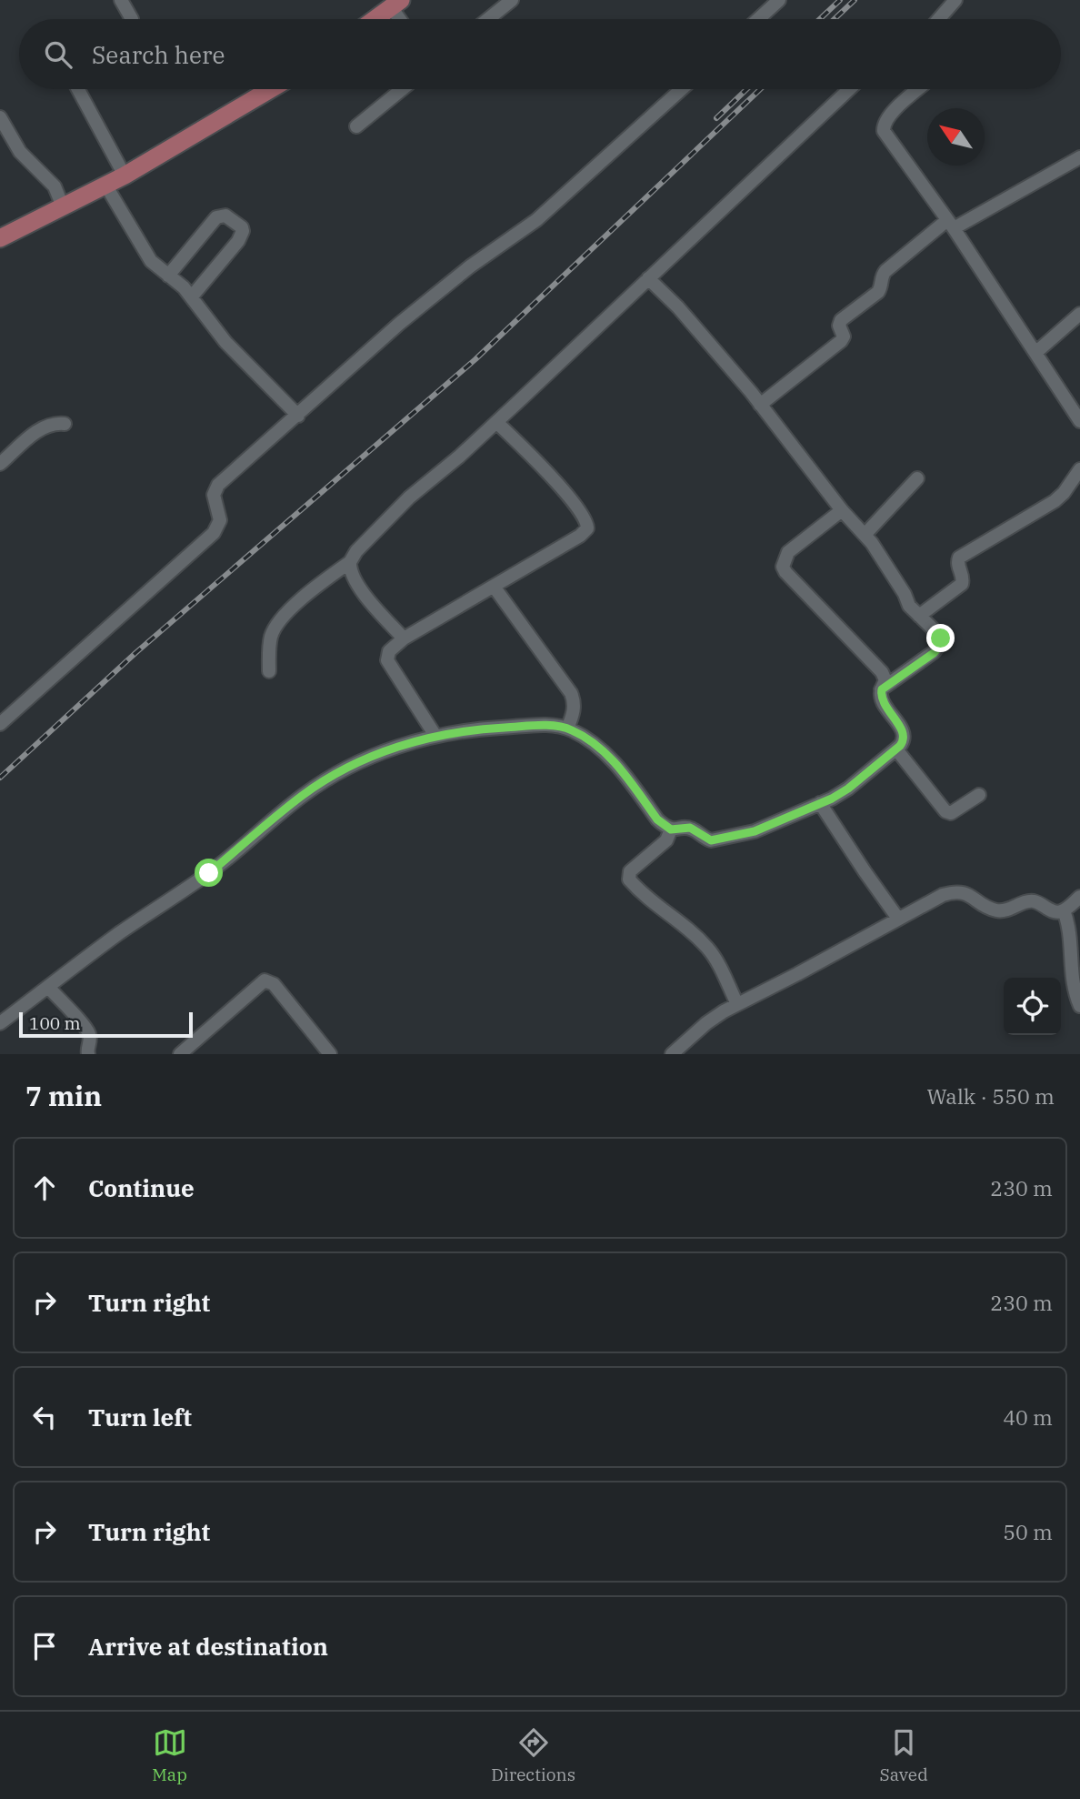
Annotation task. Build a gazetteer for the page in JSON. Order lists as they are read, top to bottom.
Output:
{
  "scale_bar": "100 m",
  "north": "top left",
  "page": {
    "search": "Search here",
    "scale": "100 m",
    "heading": ["7 min", "Walk · 550 m"],
    "list": [
      ["Continue", "230 m"],
      ["Turn right", "230 m"],
      ["Turn left", "40 m"],
      ["Turn right", "50 m"],
      "Arrive at destination"
    ],
    "nav": ["Map", "Directions", "Saved"]
  }
}
